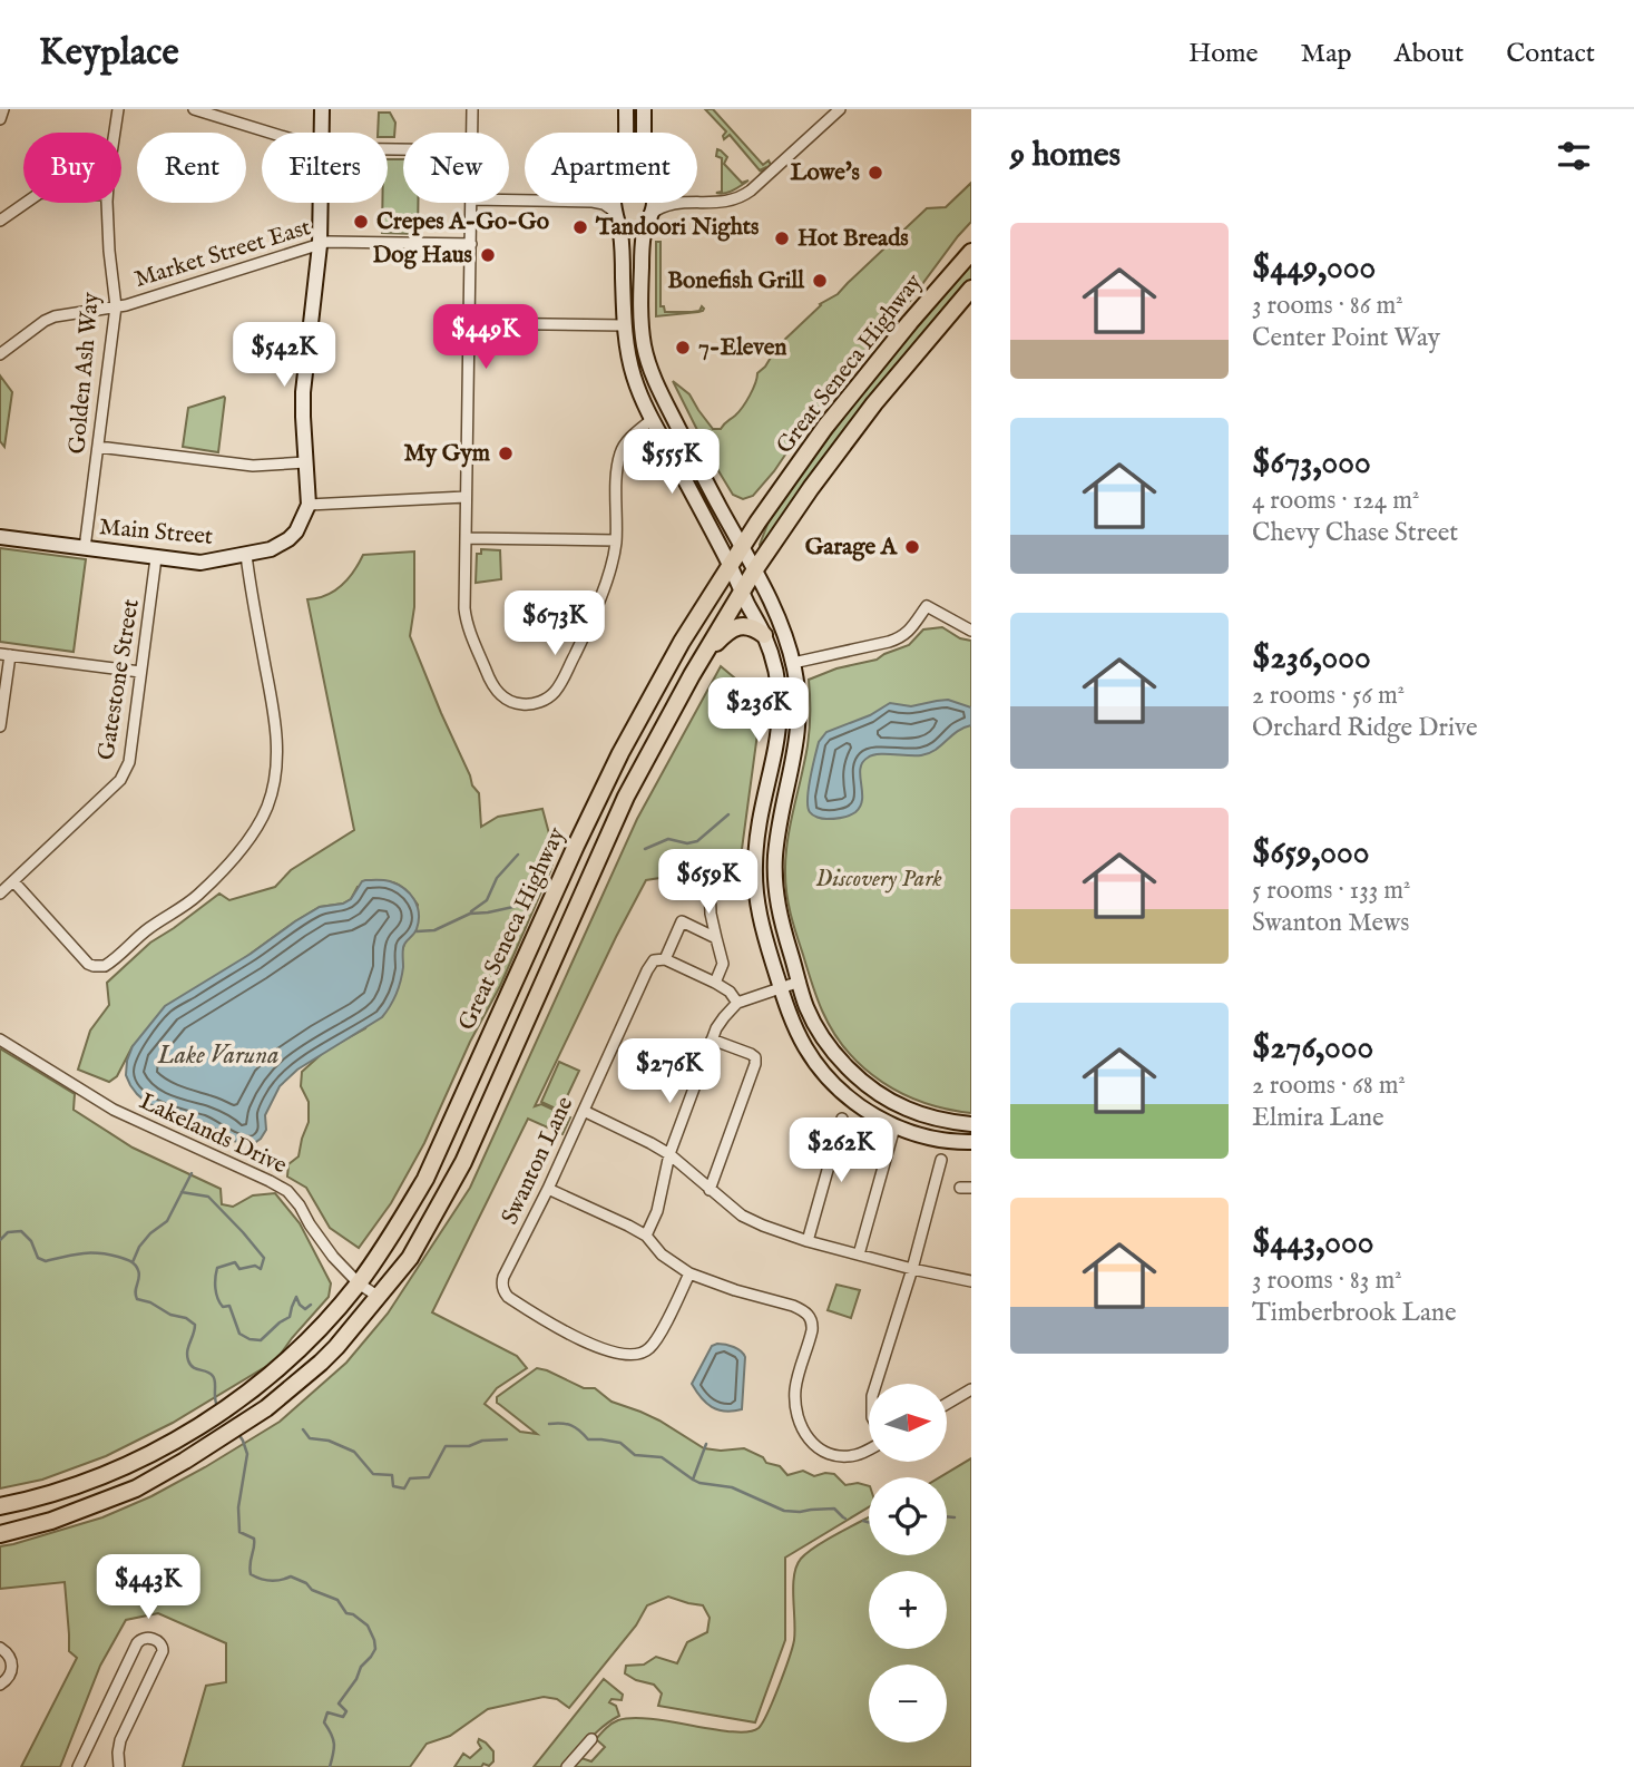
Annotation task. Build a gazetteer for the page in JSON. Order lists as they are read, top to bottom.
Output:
{
  "streets": {
    "main road": ["Great Seneca Highway"],
    "street": [
      "Market Street East",
      "Golden Ash Way",
      "Main Street",
      "Gatestone Street",
      "Lakelands Drive",
      "Swanton Lane"
    ]
  },
  "crossings": [
    ["Market Street East", "Golden Ash Way"],
    ["Great Seneca Highway", "Lakelands Drive"],
    ["Golden Ash Way", "Main Street"],
    ["Main Street", "Gatestone Street"]
  ],
  "water": ["Lake Varuna"],
  "parks": ["Discovery Park"],
  "places": [
    "Lowe's",
    "Crepes A-Go-Go",
    "Tandoori Nights",
    "Hot Breads",
    "Dog Haus",
    "Bonefish Grill",
    "7-Eleven",
    "My Gym",
    "Garage A"
  ],
  "north": "right",
  "page": {
    "header": "Keyplace",
    "nav": [
      "Home",
      "Map",
      "About",
      "Contact"
    ],
    "heading": "9 homes",
    "chip": [
      "Buy",
      "Rent",
      "Filters",
      "New",
      "Apartment"
    ],
    "list": [
      {
        "name": "$449,000",
        "note": "3 rooms · 86 m² · Center Point Way"
      },
      {
        "name": "$673,000",
        "note": "4 rooms · 124 m² · Chevy Chase Street"
      },
      {
        "name": "$236,000",
        "note": "2 rooms · 56 m² · Orchard Ridge Drive"
      },
      {
        "name": "$659,000",
        "note": "5 rooms · 133 m² · Swanton Mews"
      },
      {
        "name": "$276,000",
        "note": "2 rooms · 68 m² · Elmira Lane"
      },
      {
        "name": "$443,000",
        "note": "3 rooms · 83 m² · Timberbrook Lane"
      }
    ],
    "price": [
      "$449K",
      "$542K",
      "$555K",
      "$673K",
      "$236K",
      "$659K",
      "$276K",
      "$262K",
      "$443K"
    ],
    "map_buttons": ["+", "−"]
  }
}
